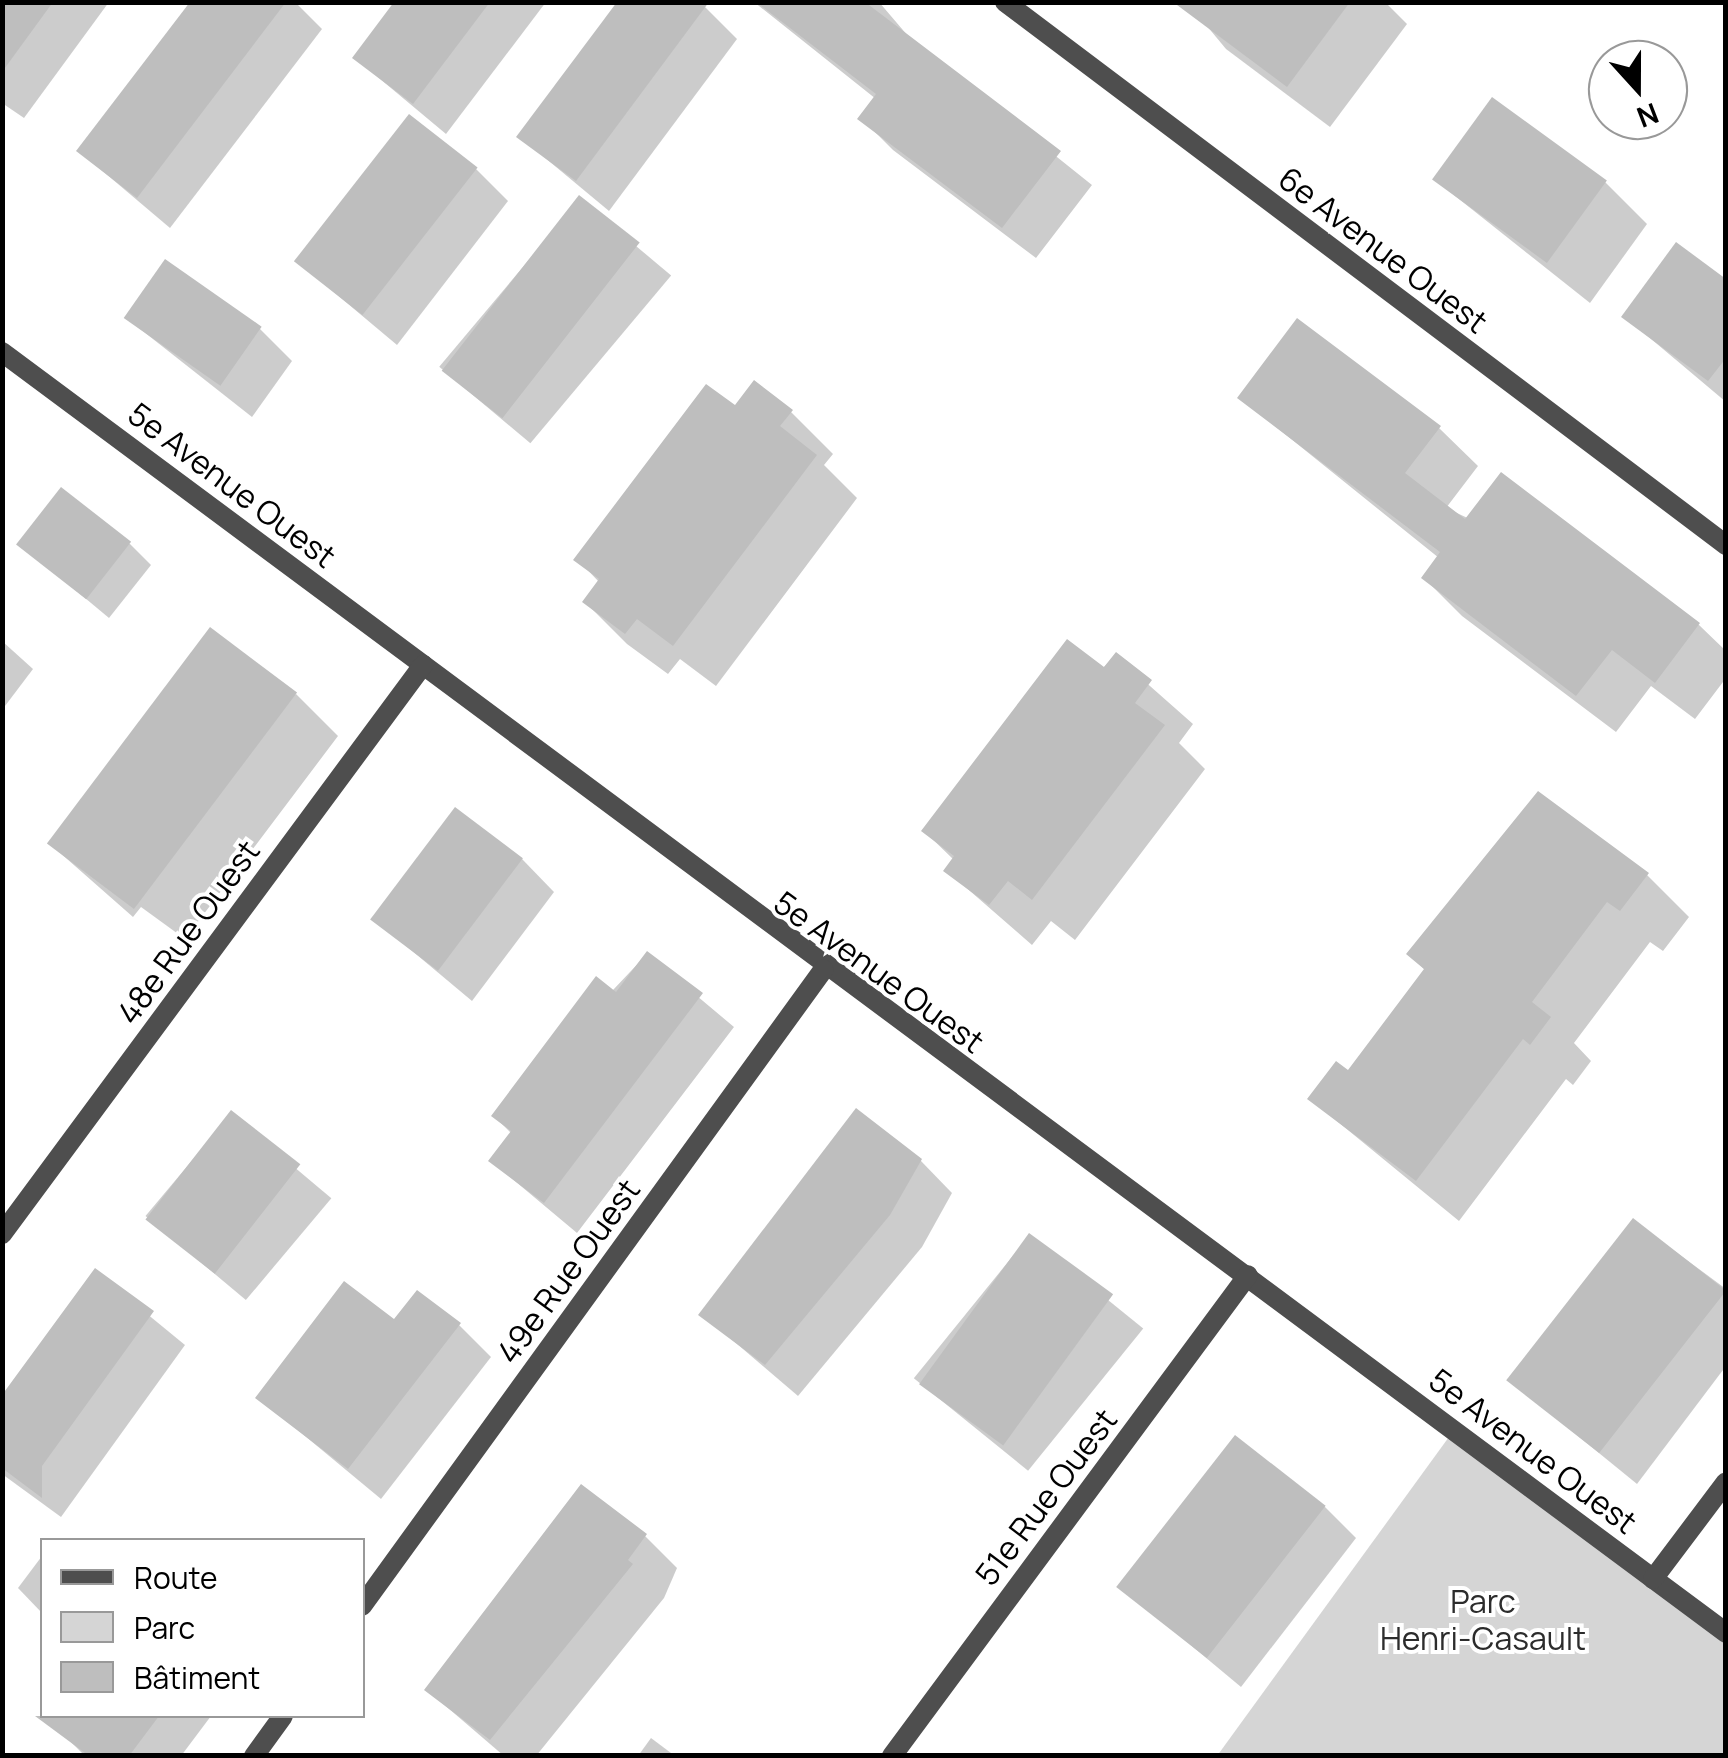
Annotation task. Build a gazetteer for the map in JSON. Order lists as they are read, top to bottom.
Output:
{
  "streets": {
    "street": [
      "6e Avenue Ouest",
      "5e Avenue Ouest",
      "48e Rue Ouest",
      "49e Rue Ouest",
      "51e Rue Ouest"
    ]
  },
  "crossings": [
    ["5e Avenue Ouest", "48e Rue Ouest"],
    ["5e Avenue Ouest", "49e Rue Ouest"],
    ["5e Avenue Ouest", "51e Rue Ouest"]
  ],
  "parks": ["Parc Henri-Casault"],
  "legend": ["Route", "Parc", "Bâtiment"],
  "north": "bottom"
}
